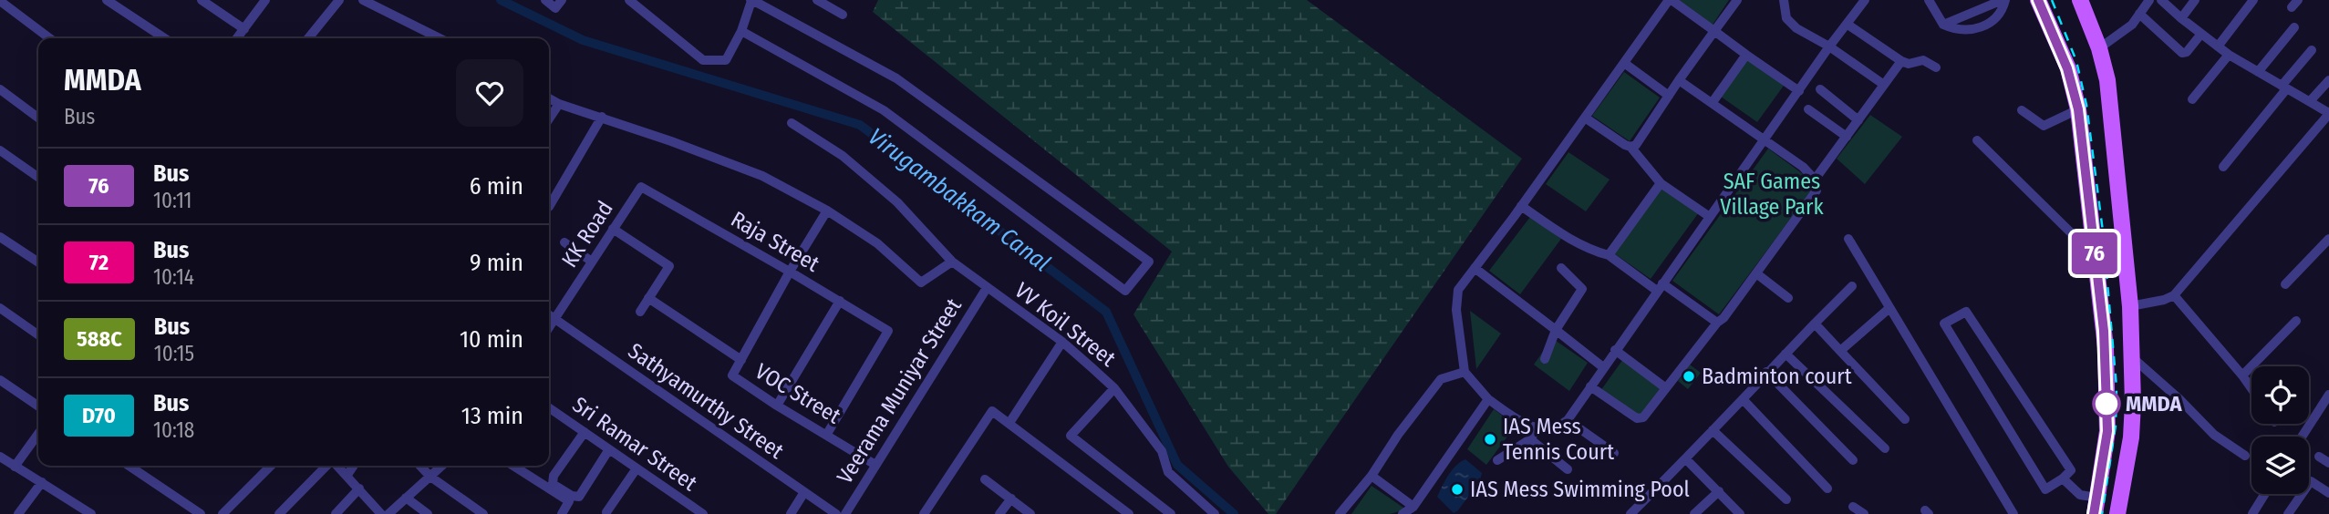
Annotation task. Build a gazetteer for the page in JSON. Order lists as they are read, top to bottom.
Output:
{
  "streets": {
    "street": [
      "KK Road",
      "Raja Street",
      "VV Koil Street",
      "Veerama Muniyar Street",
      "VOC Street",
      "Sathyamurthy Street",
      "Sri Ramar Street"
    ]
  },
  "crossings": [
    ["KK Road", "Raja Street"],
    ["KK Road", "Sathyamurthy Street"],
    ["Raja Street", "VOC Street"],
    ["VV Koil Street", "Veerama Muniyar Street"],
    ["Veerama Muniyar Street", "VOC Street"]
  ],
  "water": ["Virugambakkam Canal"],
  "parks": ["SAF Games Village Park"],
  "places": [
    "Badminton court",
    "MMDA",
    "IAS Mess Tennis Court",
    "IAS Mess Swimming Pool"
  ],
  "lines": ["bus line 76"],
  "page": {
    "on_map": "76",
    "heading": ["MMDA", "Bus"],
    "list": [
      {
        "mark": "76",
        "name": "Bus",
        "note": "10:11",
        "value": "6 min"
      },
      {
        "mark": "72",
        "name": "Bus",
        "note": "10:14",
        "value": "9 min"
      },
      {
        "mark": "588C",
        "name": "Bus",
        "note": "10:15",
        "value": "10 min"
      },
      {
        "mark": "D70",
        "name": "Bus",
        "note": "10:18",
        "value": "13 min"
      }
    ]
  }
}
